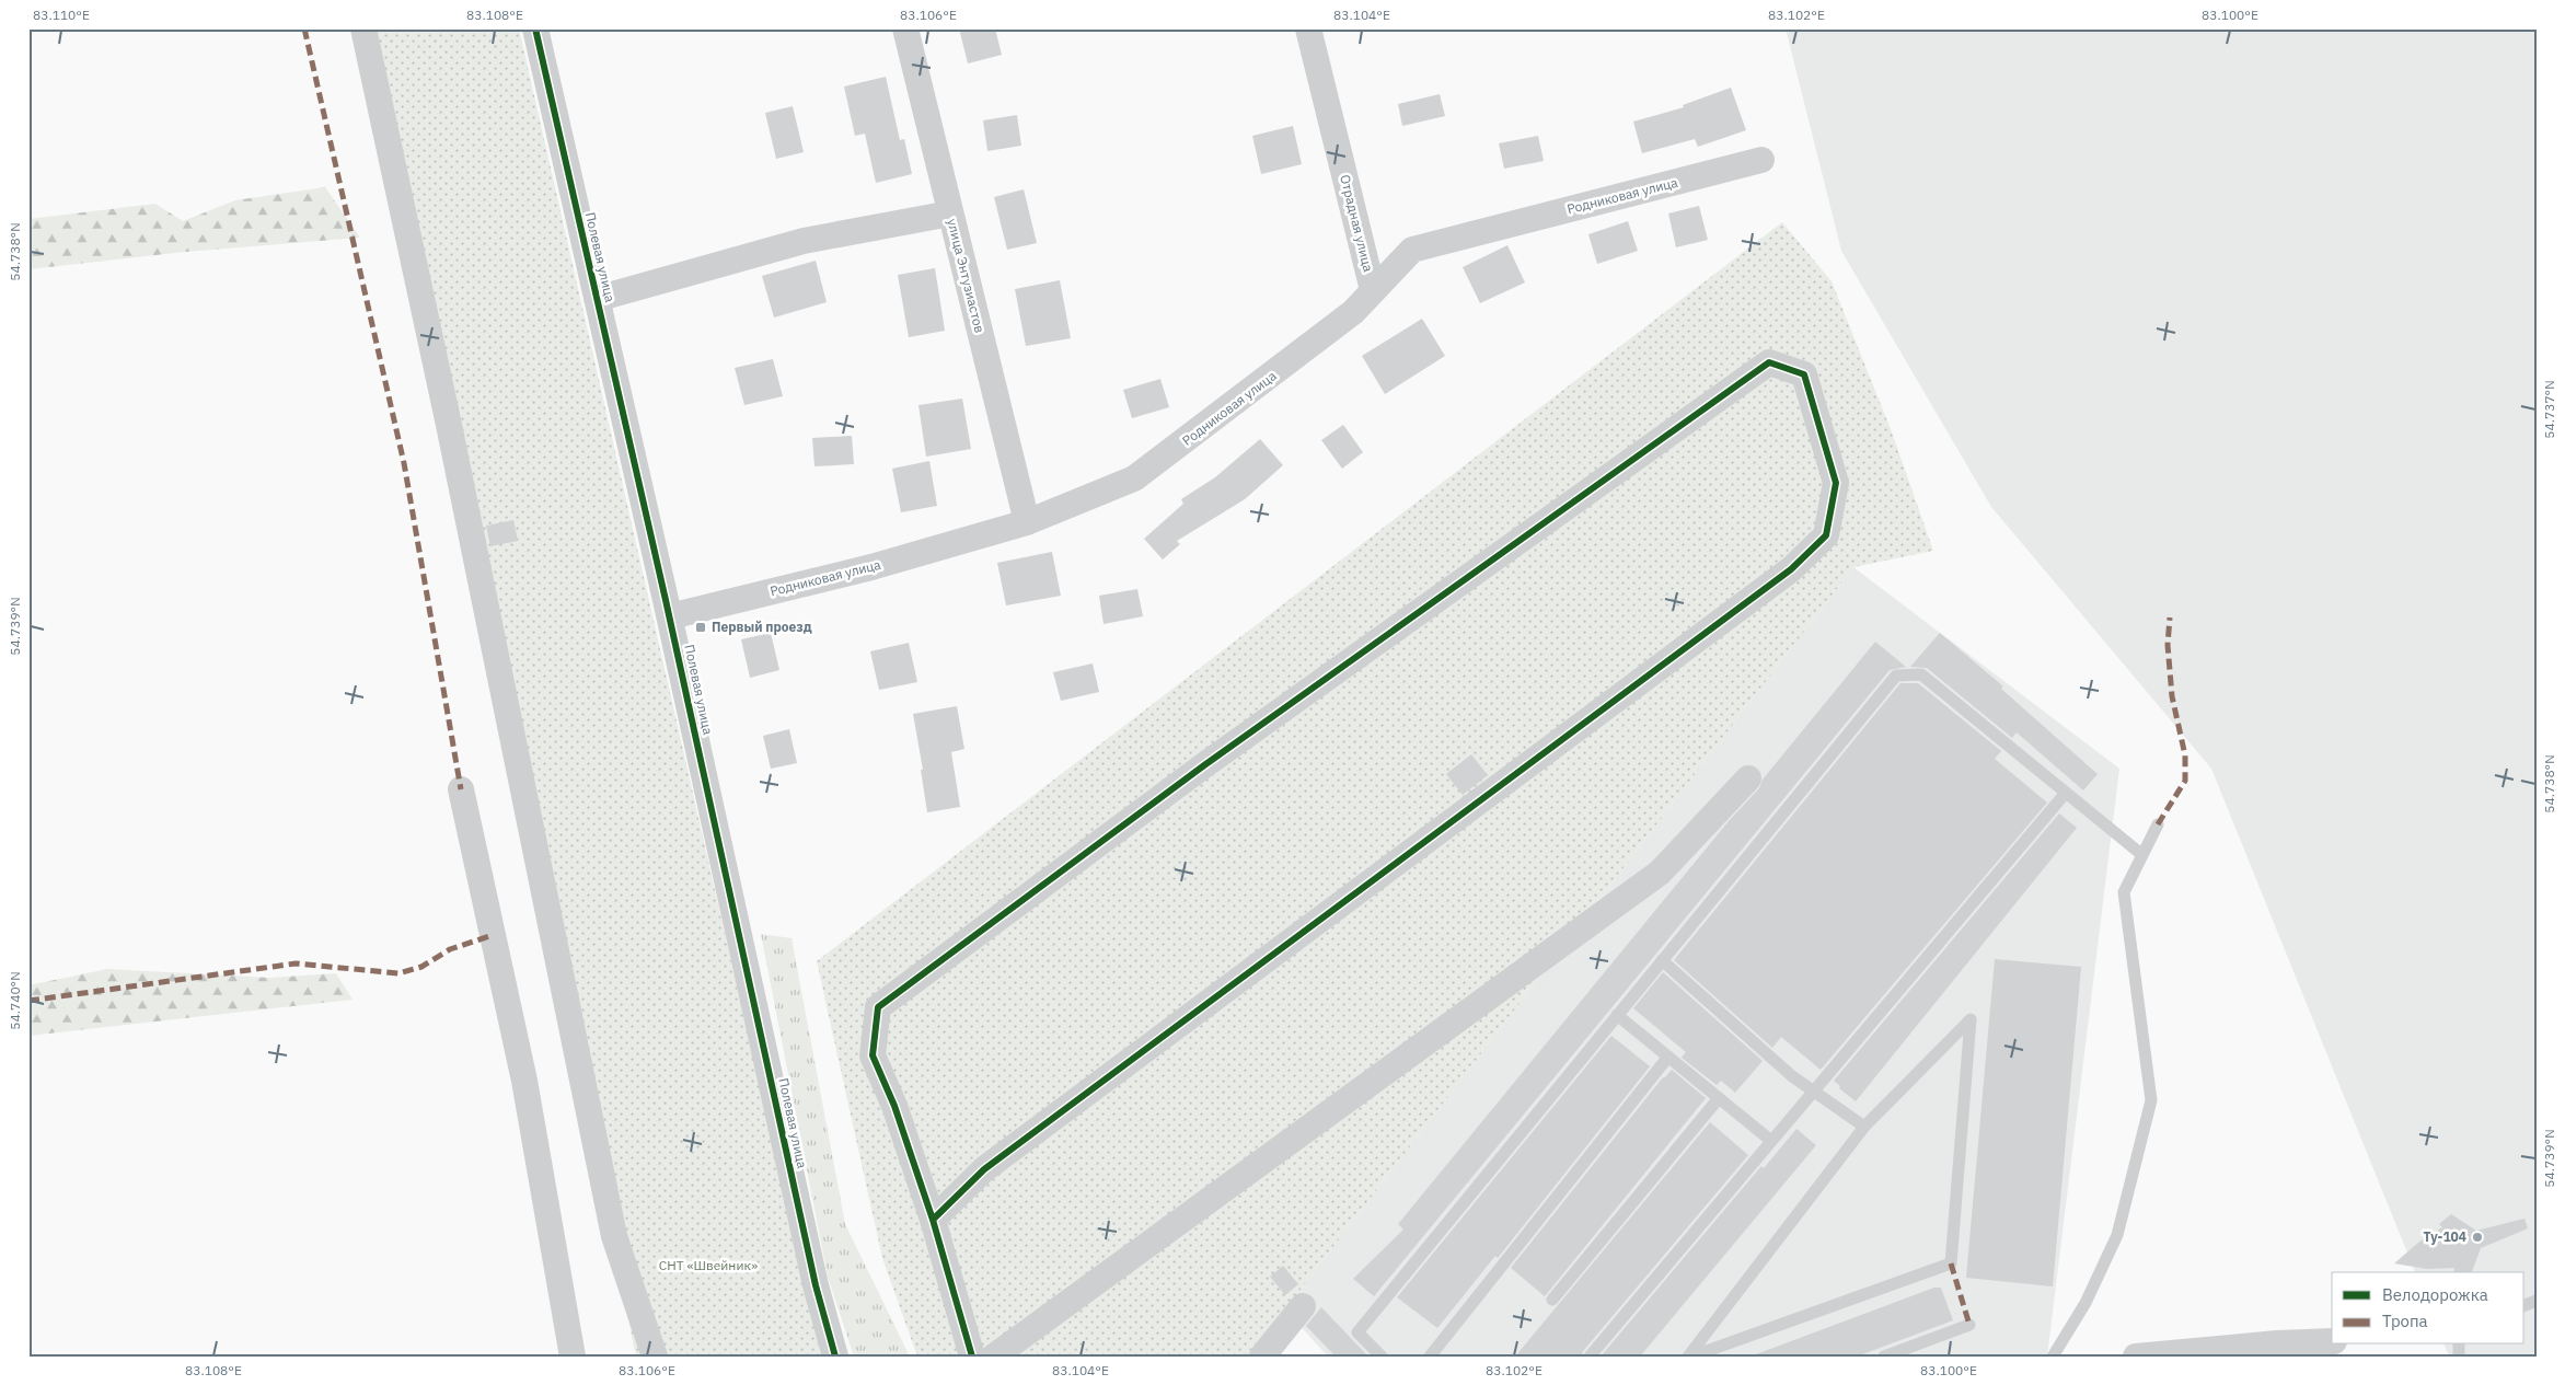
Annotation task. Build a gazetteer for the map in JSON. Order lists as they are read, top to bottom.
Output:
{
  "streets": {
    "street": [
      "Родниковая улица",
      "Отрадная улица",
      "Полевая улица",
      "улица Энтузиастов"
    ]
  },
  "crossings": [
    ["Родниковая улица", "Отрадная улица"],
    ["Родниковая улица", "Полевая улица"],
    ["Родниковая улица", "улица Энтузиастов"]
  ],
  "parks": ["СНТ «Швейник»"],
  "places": {
    "transit": ["Первый проезд"],
    "other": ["Ту-104"]
  },
  "legend": ["Велодорожка", "Тропа"],
  "coordinates": [
    "83.110°E",
    "83.108°E",
    "83.106°E",
    "83.104°E",
    "83.102°E",
    "83.100°E",
    "54.738°N",
    "54.737°N",
    "54.739°N",
    "54.740°N"
  ]
}
